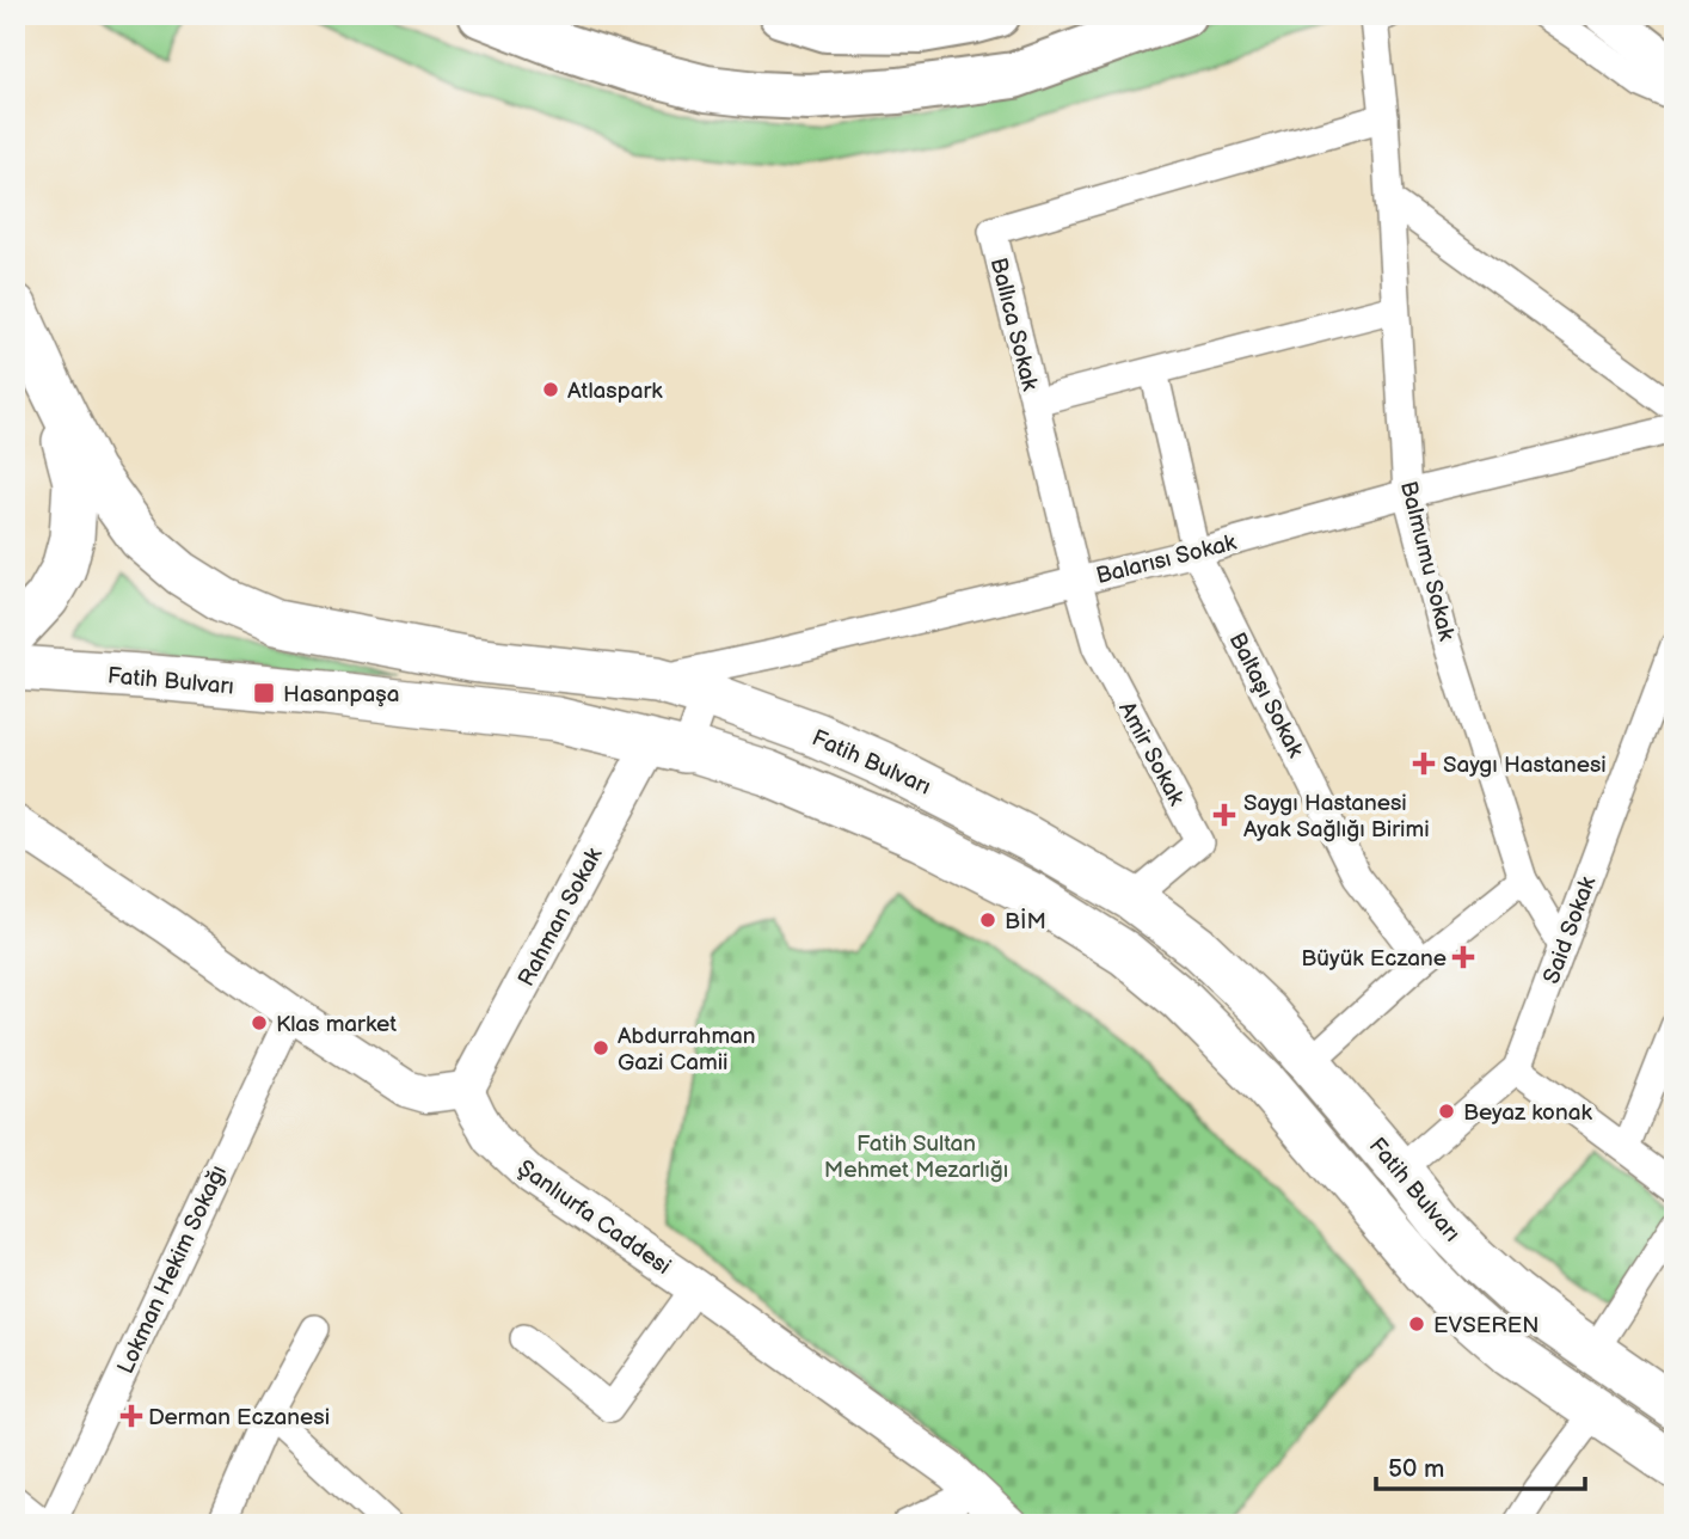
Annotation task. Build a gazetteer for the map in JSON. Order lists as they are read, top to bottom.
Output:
{
  "streets": {
    "main road": ["Fatih Bulvarı"],
    "street": [
      "Ballıca Sokak",
      "Balarısı Sokak",
      "Balmumu Sokak",
      "Baltaşı Sokak",
      "Amir Sokak",
      "Rahman Sokak",
      "Said Sokak",
      "Şanlıurfa Caddesi",
      "Lokman Hekim Sokağı"
    ]
  },
  "crossings": [
    ["Ballıca Sokak", "Balmumu Sokak"],
    ["Ballıca Sokak", "Baltaşı Sokak"],
    ["Balarısı Sokak", "Balmumu Sokak"],
    ["Balarısı Sokak", "Fatih Bulvarı"],
    ["Balarısı Sokak", "Baltaşı Sokak"],
    ["Balarısı Sokak", "Amir Sokak"],
    ["Balmumu Sokak", "Said Sokak"],
    ["Fatih Bulvarı", "Amir Sokak"],
    ["Fatih Bulvarı", "Rahman Sokak"],
    ["Fatih Bulvarı", "Said Sokak"],
    ["Rahman Sokak", "Şanlıurfa Caddesi"]
  ],
  "parks": ["Fatih Sultan Mehmet Mezarlığı"],
  "places": {
    "other": [
      "Atlaspark",
      "BİM",
      "Klas market",
      "Abdurrahman Gazi Camii",
      "Beyaz konak",
      "EVSEREN"
    ],
    "transit": ["Hasanpaşa"],
    "health": [
      "Saygı Hastanesi",
      "Saygı Hastanesi Ayak Sağlığı Birimi",
      "Büyük Eczane",
      "Derman Eczanesi"
    ]
  },
  "scale_bar": "50 m"
}
